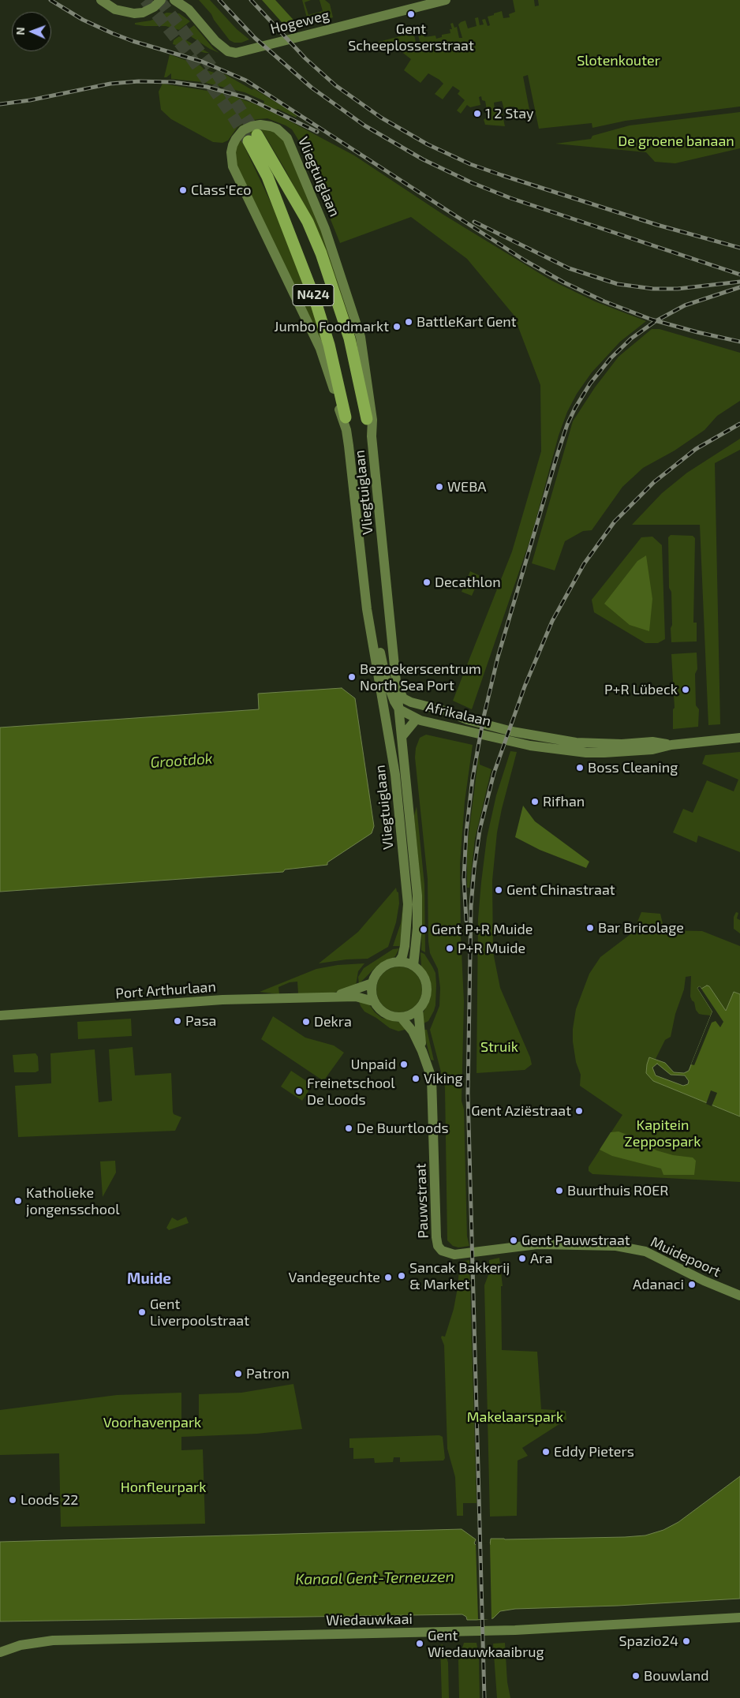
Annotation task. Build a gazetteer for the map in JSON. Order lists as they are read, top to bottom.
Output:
{
  "streets": {
    "highway": ["N424"],
    "main road": [
      "Hogeweg",
      "Vliegtuiglaan",
      "Afrikalaan",
      "Port Arthurlaan",
      "Pauwstraat",
      "Muidepoort",
      "Wiedauwkaai"
    ]
  },
  "crossings": [
    ["Vliegtuiglaan", "N424"],
    ["Vliegtuiglaan", "Afrikalaan"],
    ["Vliegtuiglaan", "Port Arthurlaan"],
    ["N424", "Afrikalaan"],
    ["Pauwstraat", "Muidepoort"]
  ],
  "districts": ["Muide"],
  "water": ["Grootdok", "Kanaal Gent-Terneuzen"],
  "parks": [
    "Slotenkouter",
    "De groene banaan",
    "Struik",
    "Kapitein Zeppospark",
    "Makelaarspark",
    "Voorhavenpark",
    "Honfleurpark"
  ],
  "places": [
    "Gent Scheeplosserstraat",
    "1 2 Stay",
    "Class'Eco",
    "BattleKart Gent",
    "Jumbo Foodmarkt",
    "WEBA",
    "Decathlon",
    "Bezoekerscentrum North Sea Port",
    "P+R Lübeck",
    "Boss Cleaning",
    "Rifhan",
    "Gent Chinastraat",
    "Bar Bricolage",
    "Gent P+R Muide",
    "P+R Muide",
    "Pasa",
    "Dekra",
    "Unpaid",
    "Viking",
    "Freinetschool De Loods",
    "Gent Aziëstraat",
    "De Buurtloods",
    "Buurthuis ROER",
    "Katholieke jongensschool",
    "Gent Pauwstraat",
    "Ara",
    "Sancak Bakkerij & Market",
    "Vandegeuchte",
    "Adanaci",
    "Gent Liverpoolstraat",
    "Patron",
    "Eddy Pieters",
    "Loods 22",
    "Spazio24",
    "Gent Wiedauwkaaibrug",
    "Bouwland"
  ],
  "north": "left"
}
